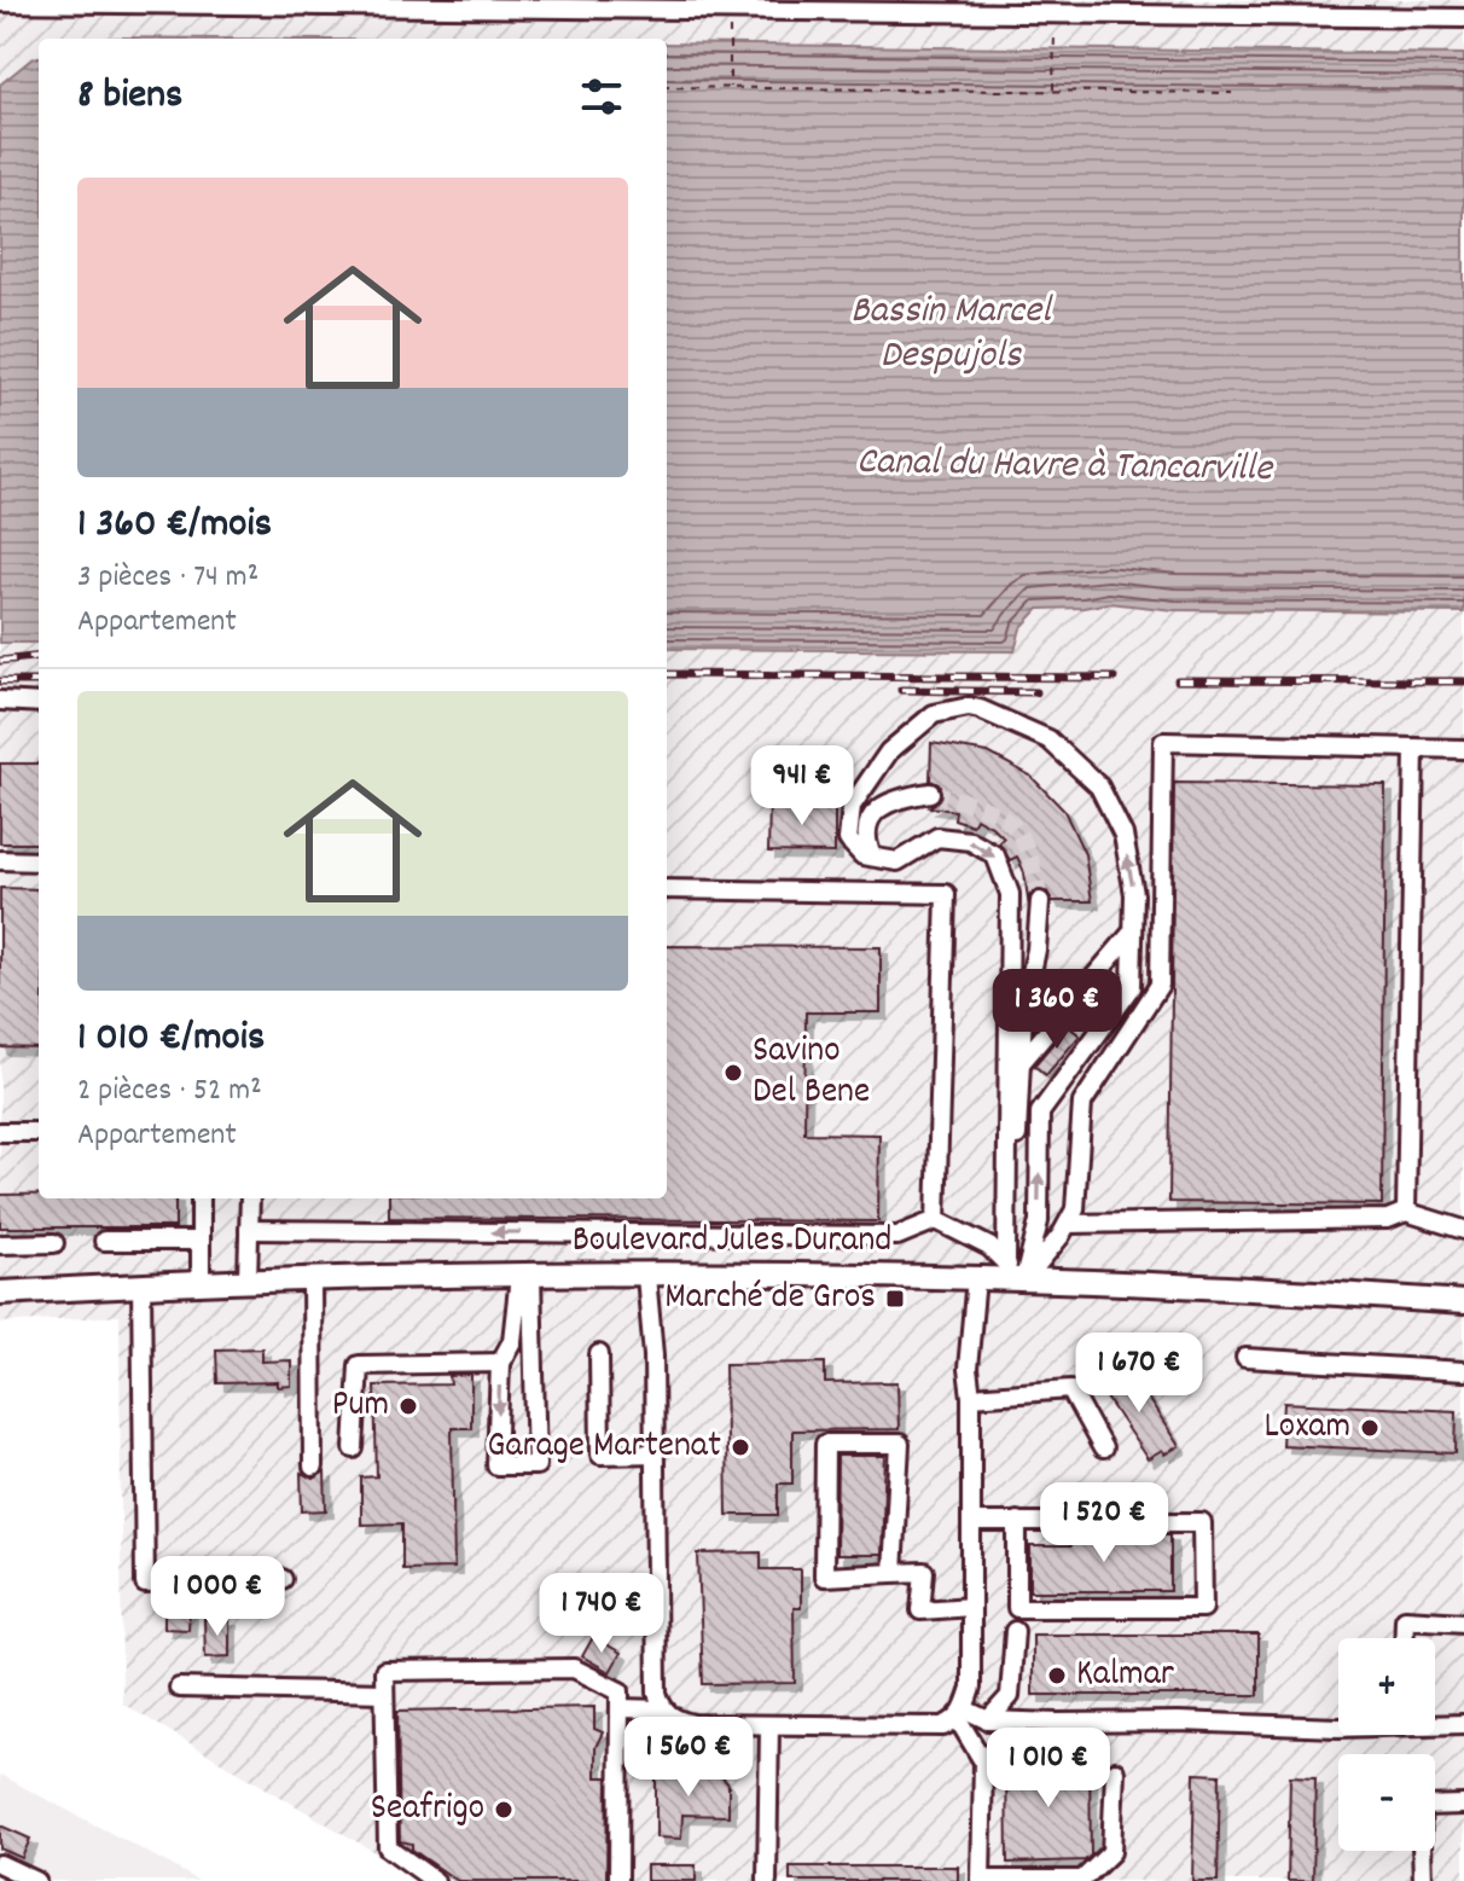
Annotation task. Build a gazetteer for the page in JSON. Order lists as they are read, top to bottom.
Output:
{
  "streets": {
    "main road": ["Boulevard Jules Durand"]
  },
  "water": ["Bassin Marcel Despujols", "Canal du Havre à Tancarville"],
  "places": {
    "other": [
      "Savino Del Bene",
      "Pum",
      "Loxam",
      "Garage Martenat",
      "Kalmar",
      "Seafrigo"
    ],
    "transit": ["Marché de Gros"]
  },
  "page": {
    "heading": "8 biens",
    "list": [
      {
        "name": "1 360 €/mois",
        "note": "3 pièces · 74 m² · Appartement"
      },
      {
        "name": "1 010 €/mois",
        "note": "2 pièces · 52 m² · Appartement"
      }
    ],
    "price": [
      "941 €",
      "1 360 €",
      "1 670 €",
      "1 520 €",
      "1 000 €",
      "1 740 €",
      "1 560 €",
      "1 010 €"
    ],
    "map_buttons": ["+", "−"]
  }
}
